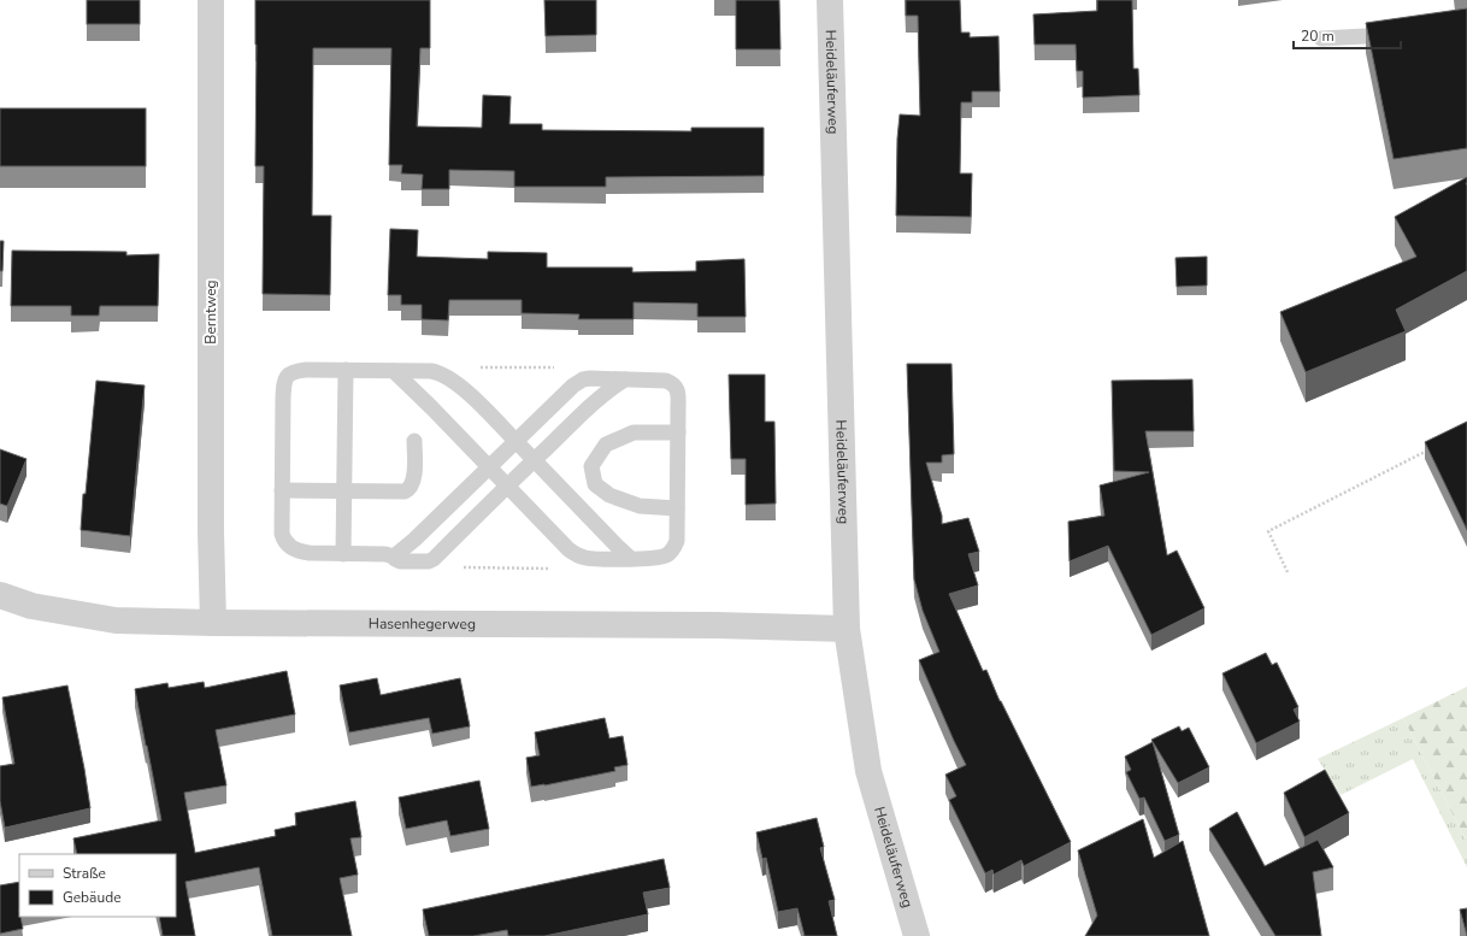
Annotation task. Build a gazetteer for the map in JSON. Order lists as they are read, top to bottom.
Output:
{
  "streets": {
    "street": ["Heideläuferweg", "Berntweg", "Hasenhegerweg"]
  },
  "crossings": [
    ["Heideläuferweg", "Hasenhegerweg"],
    ["Berntweg", "Hasenhegerweg"]
  ],
  "legend": ["Straße", "Gebäude"],
  "scale_bar": "20 m"
}
